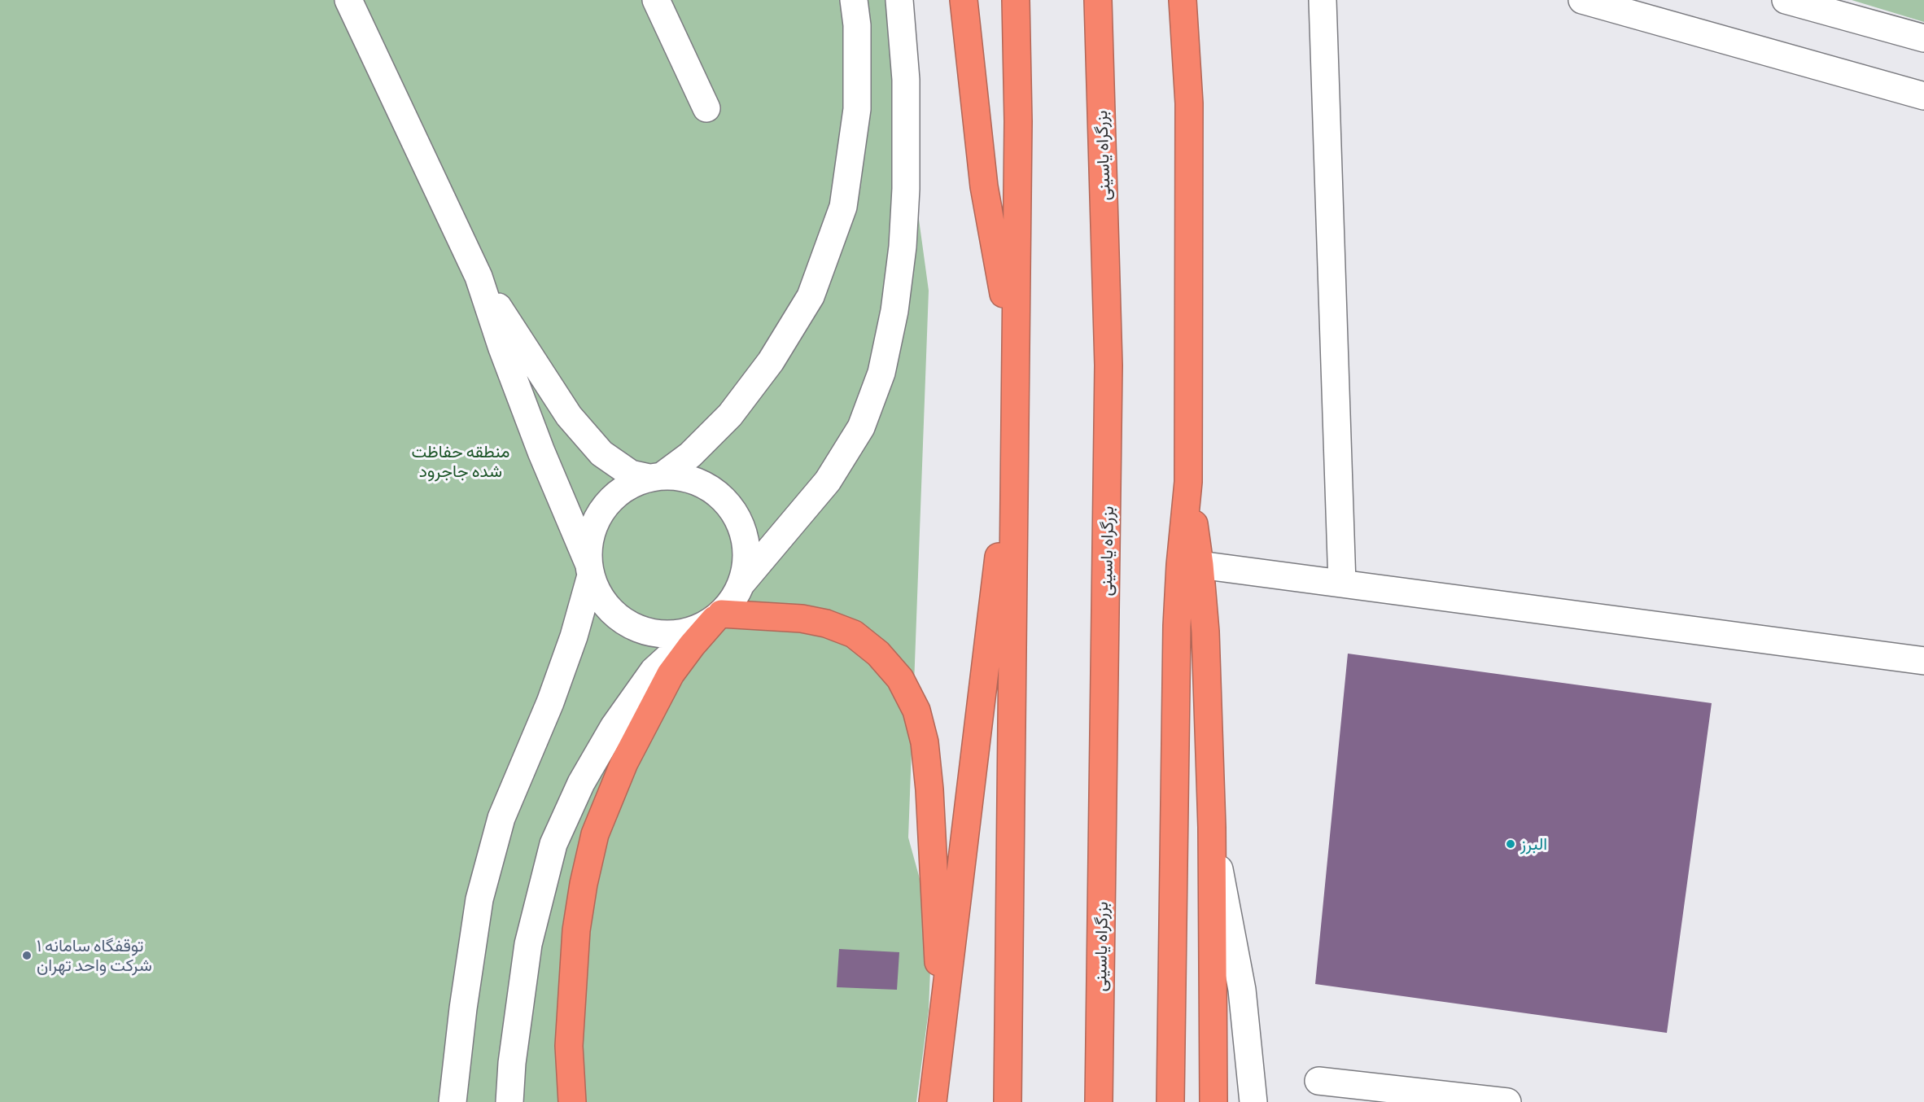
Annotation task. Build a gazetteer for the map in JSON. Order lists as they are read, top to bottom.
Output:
{
  "streets": {
    "highway": ["بزرگراه یاسینی"]
  },
  "parks": ["منطقه حفاظت شده جاجرود"],
  "places": ["البرز", "توقفگاه سامانه ۱ شرکت واحد تهران"]
}
